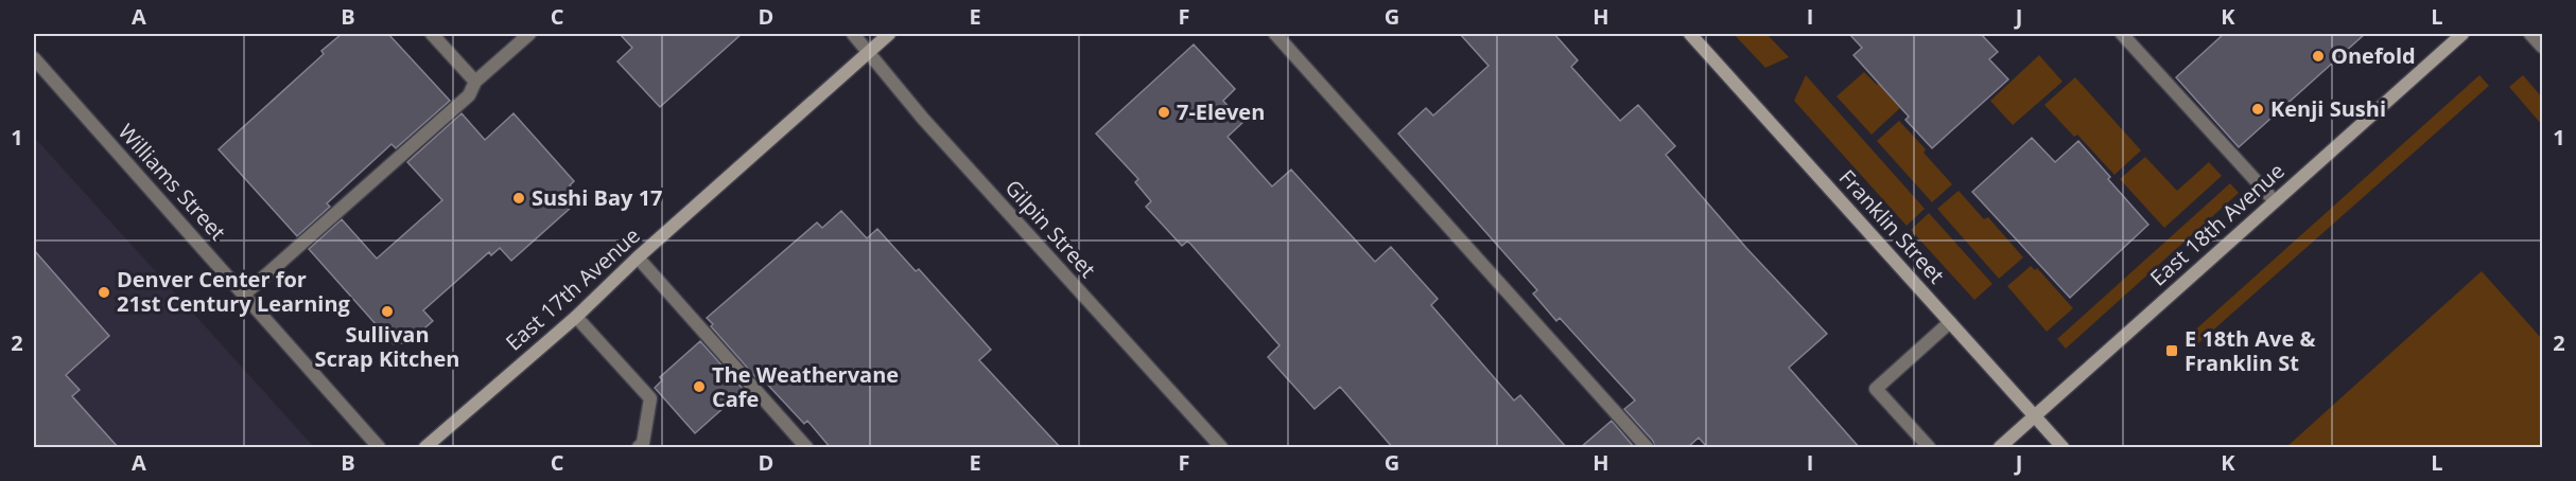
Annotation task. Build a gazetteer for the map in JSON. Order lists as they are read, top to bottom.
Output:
{
  "streets": {
    "main road": ["East 18th Avenue", "Franklin Street", "East 17th Avenue"],
    "street": ["Williams Street", "Gilpin Street"]
  },
  "crossings": [
    ["East 18th Avenue", "Franklin Street"],
    ["Gilpin Street", "East 17th Avenue"]
  ],
  "places": {
    "other": [
      "Onefold",
      "Kenji Sushi",
      "7-Eleven",
      "Sushi Bay 17",
      "Denver Center for 21st Century Learning",
      "Sullivan Scrap Kitchen",
      "The Weathervane Cafe"
    ],
    "transit": ["E 18th Ave & Franklin St"]
  },
  "grid": {
    "columns": [
      "A",
      "B",
      "C",
      "D",
      "E",
      "F",
      "G",
      "H",
      "I",
      "J",
      "K",
      "L"
    ],
    "rows": ["1", "2"]
  }
}
